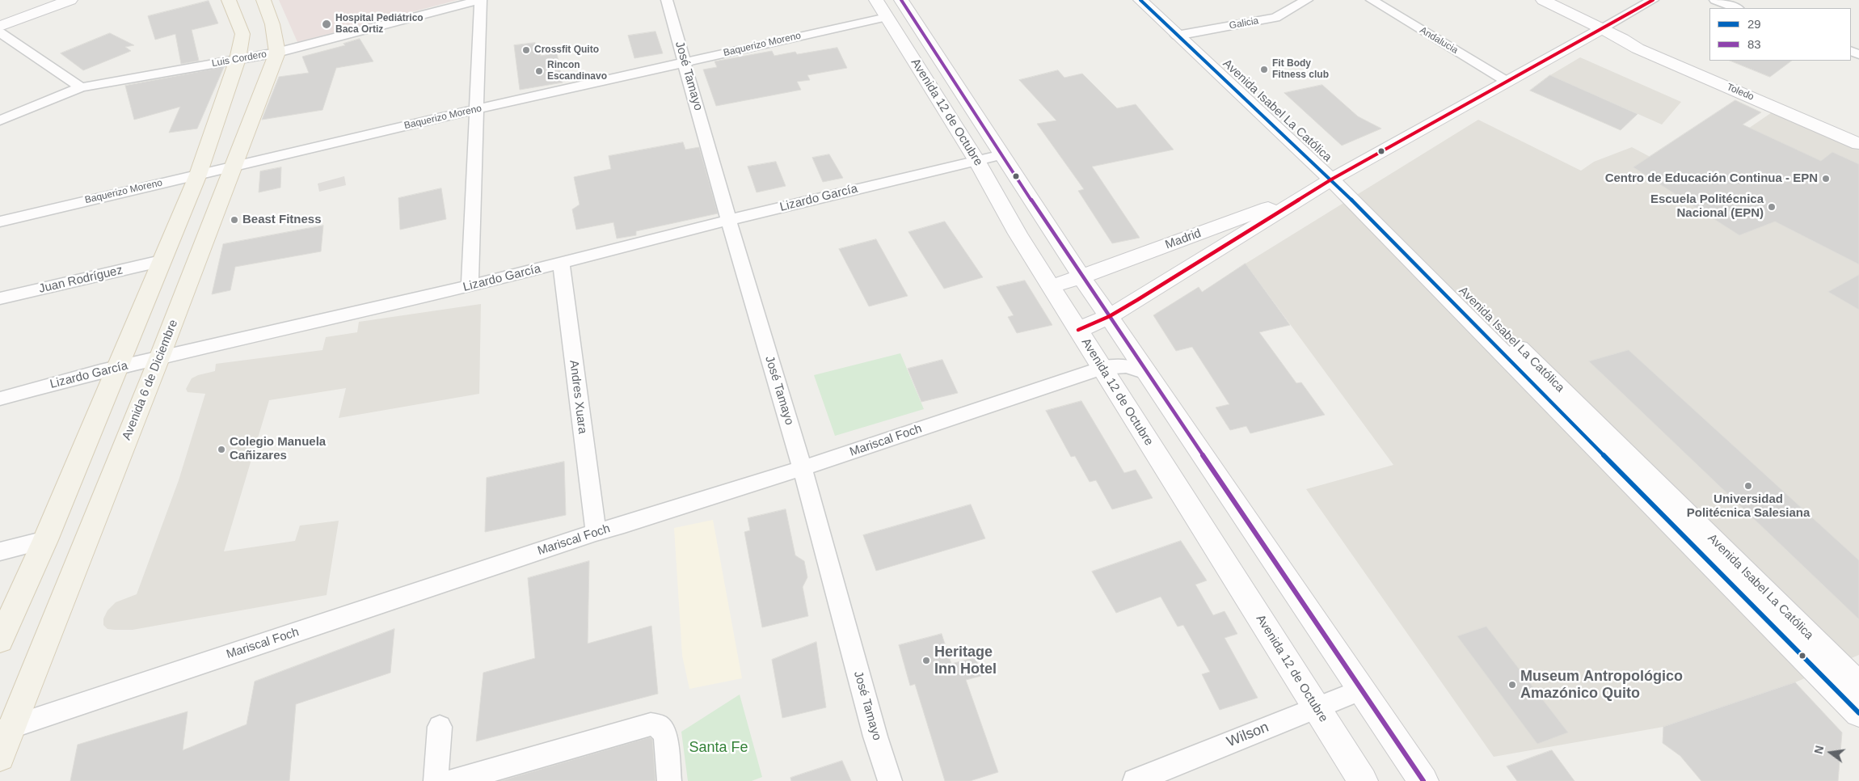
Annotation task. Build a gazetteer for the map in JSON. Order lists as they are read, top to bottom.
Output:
{
  "streets": {
    "main road": ["Avenida 6 de Diciembre"],
    "street": [
      "Galicia",
      "Andalucia",
      "Baquerizo Moreno",
      "Luis Cordero",
      "José Tamayo",
      "Toledo",
      "Avenida Isabel La Católica",
      "Avenida 12 de Octubre",
      "Lizardo García",
      "Madrid",
      "Juan Rodríguez",
      "Andres Xuara",
      "Mariscal Foch",
      "Wilson"
    ]
  },
  "crossings": [
    ["Galicia", "Avenida Isabel La Católica"],
    ["Andalucia", "Madrid"],
    ["Baquerizo Moreno", "José Tamayo"],
    ["Baquerizo Moreno", "Avenida 12 de Octubre"],
    ["Baquerizo Moreno", "Avenida 6 de Diciembre"],
    ["Luis Cordero", "Avenida 6 de Diciembre"],
    ["José Tamayo", "Lizardo García"],
    ["José Tamayo", "Mariscal Foch"],
    ["Toledo", "Madrid"],
    ["Avenida Isabel La Católica", "Madrid"],
    ["Avenida 12 de Octubre", "Lizardo García"],
    ["Avenida 12 de Octubre", "Madrid"],
    ["Avenida 12 de Octubre", "Mariscal Foch"],
    ["Avenida 12 de Octubre", "Wilson"],
    ["Lizardo García", "Avenida 6 de Diciembre"],
    ["Lizardo García", "Andres Xuara"],
    ["Avenida 6 de Diciembre", "Mariscal Foch"],
    ["Andres Xuara", "Mariscal Foch"]
  ],
  "parks": ["Santa Fe"],
  "places": [
    "Hospital Pediátrico Baca Ortiz",
    "Crossfit Quito",
    "Fit Body Fitness club",
    "Rincon Escandinavo",
    "Centro de Educación Continua - EPN",
    "Escuela Politécnica Nacional (EPN)",
    "Beast Fitness",
    "Colegio Manuela Cañizares",
    "Universidad Politécnica Salesiana",
    "Heritage Inn Hotel",
    "Museum Antropológico Amazónico Quito"
  ],
  "lines": ["transit line 29", "transit line 83"],
  "legend": ["29", "83"],
  "north": "left"
}
